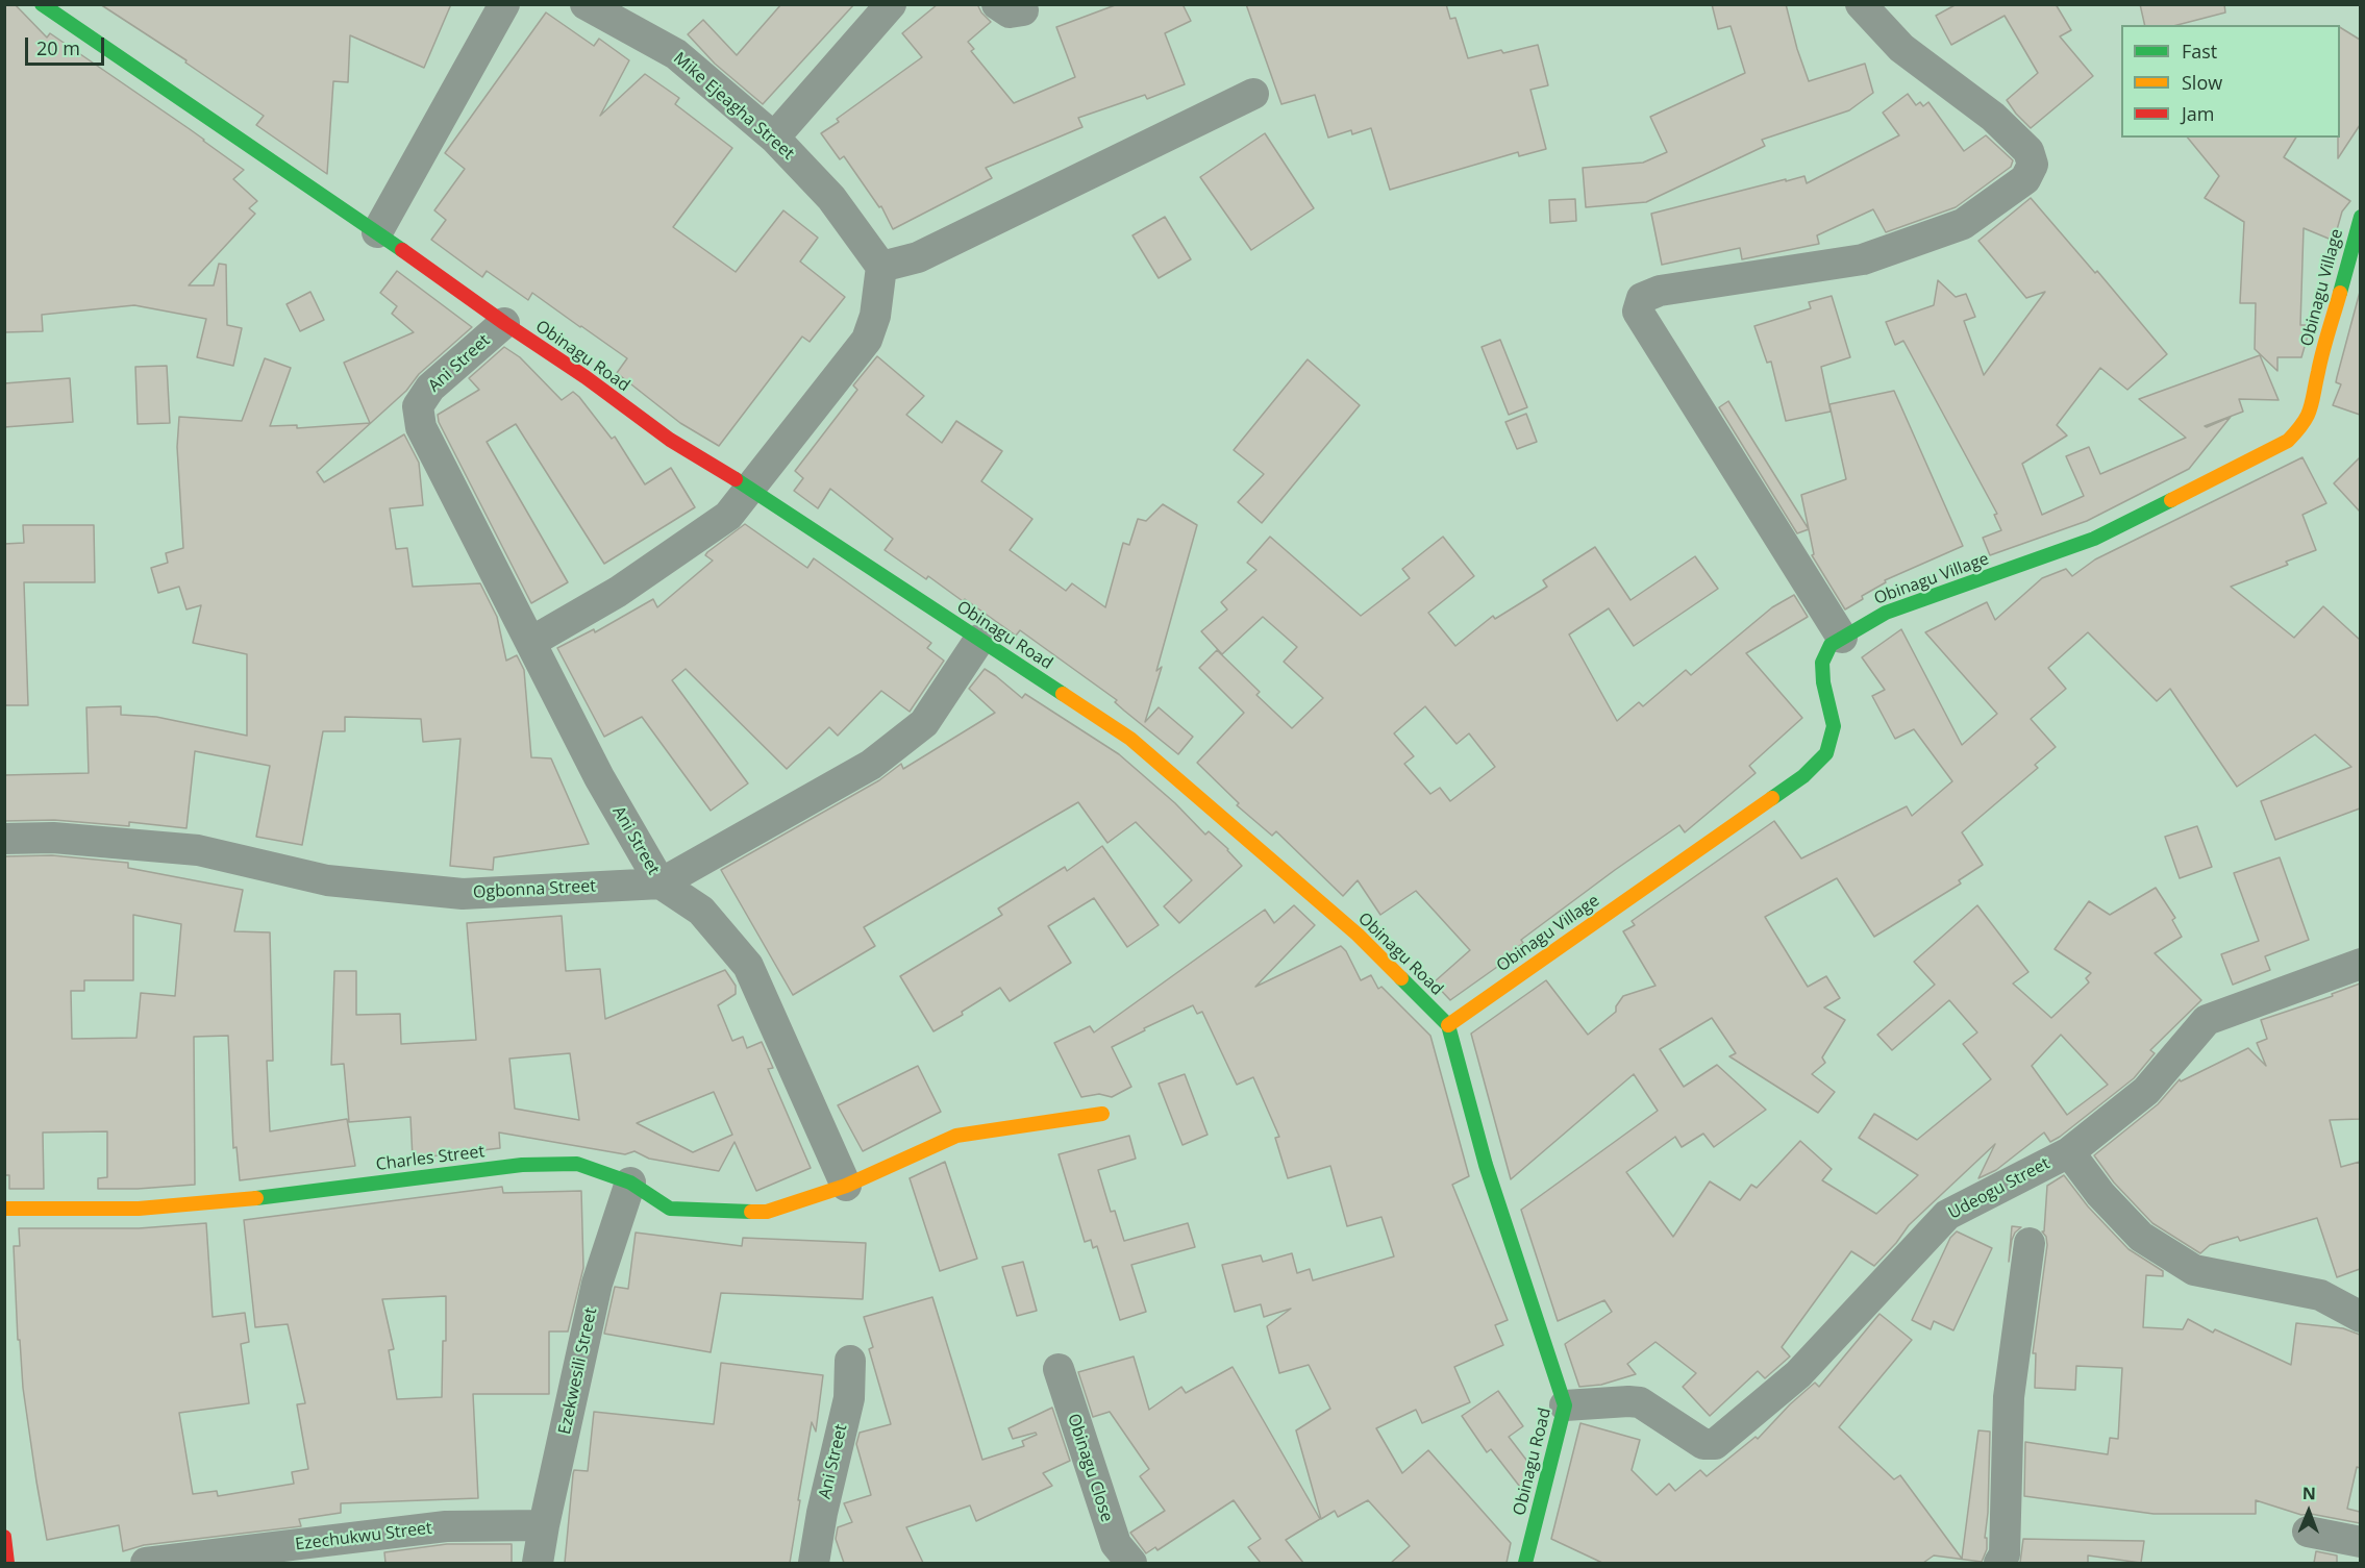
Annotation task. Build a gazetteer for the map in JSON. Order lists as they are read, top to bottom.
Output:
{
  "streets": {
    "street": [
      "Mike Ejeagha Street",
      "Obinagu Village",
      "Obinagu Road",
      "Ani Street",
      "Ogbonna Street",
      "Charles Street",
      "Udeogu Street",
      "Ezekwesili Street",
      "Obinagu Close",
      "Ezechukwu Street"
    ]
  },
  "crossings": [
    ["Obinagu Village", "Obinagu Road"],
    ["Obinagu Road", "Ani Street"],
    ["Obinagu Road", "Ogbonna Street"],
    ["Obinagu Road", "Udeogu Street"],
    ["Ani Street", "Ogbonna Street"],
    ["Ani Street", "Charles Street"],
    ["Charles Street", "Ezekwesili Street"],
    ["Ezekwesili Street", "Ezechukwu Street"]
  ],
  "legend": ["Fast", "Slow", "Jam"],
  "scale_bar": "20 m",
  "north": "top"
}
